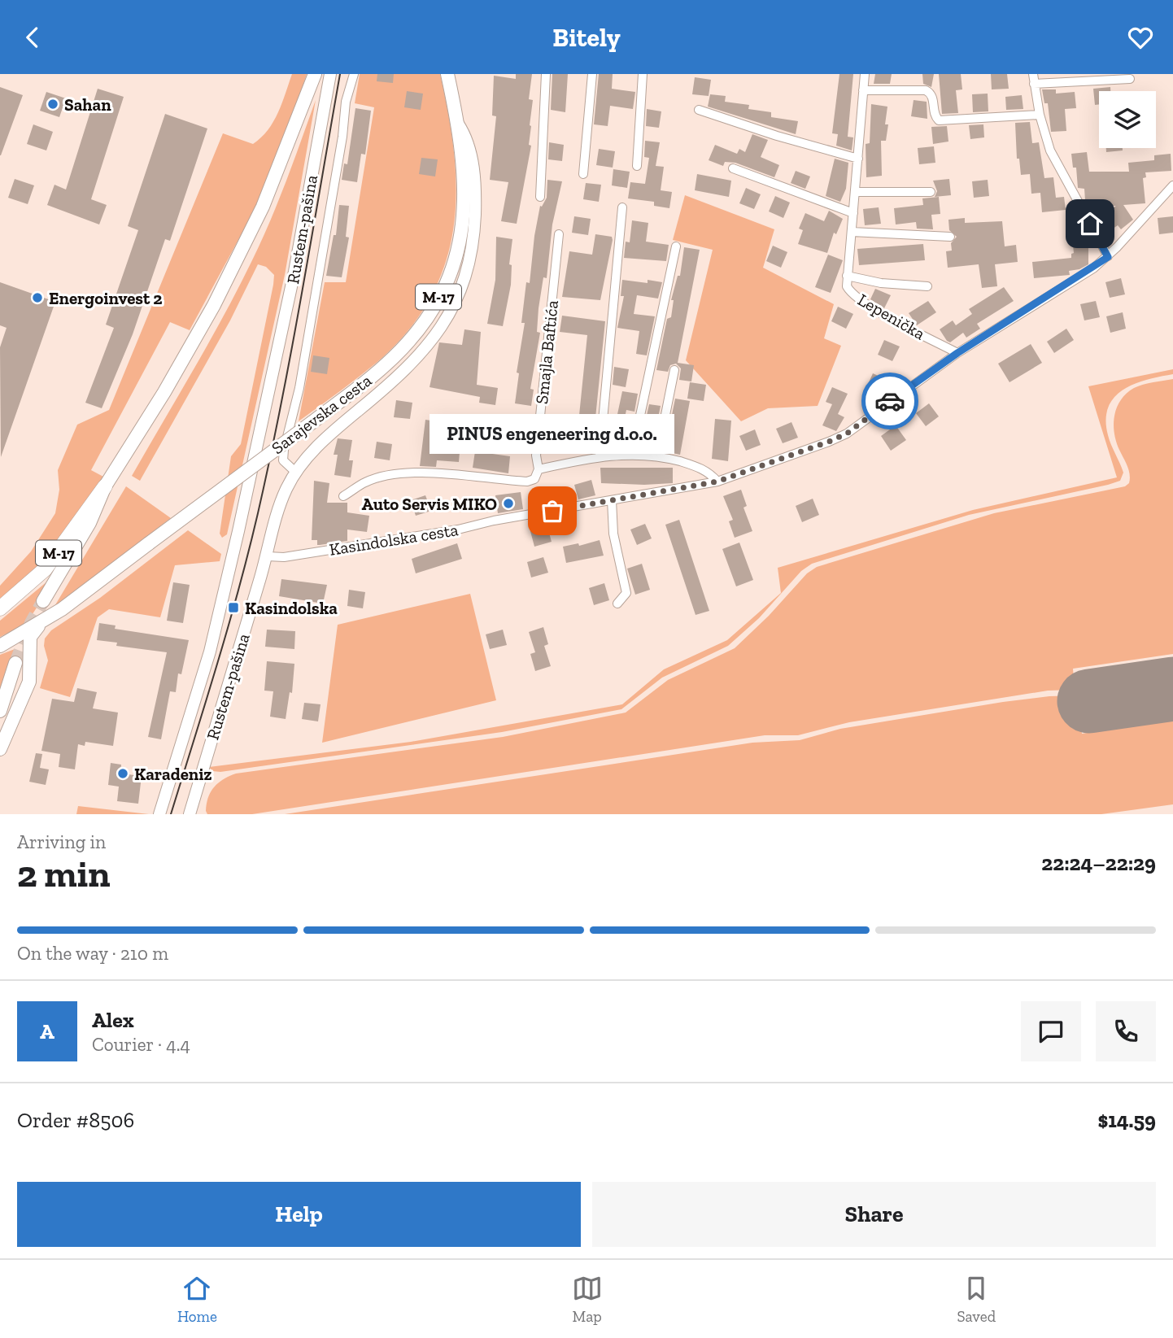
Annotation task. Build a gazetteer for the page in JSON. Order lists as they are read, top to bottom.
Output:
{
  "streets": {
    "highway": ["M-17"],
    "main road": ["Rustem-pašina", "Sarajevska cesta"],
    "street": ["Lepenička", "Smajla Baftića", "Kasindolska cesta"]
  },
  "crossings": [
    ["Rustem-pašina", "Sarajevska cesta"],
    ["Rustem-pašina", "Kasindolska cesta"],
    ["Lepenička", "Kasindolska cesta"]
  ],
  "places": {
    "other": [
      "Sahan",
      "Energoinvest 2",
      "Auto Servis MIKO",
      "PINUS engeneering d.o.o.",
      "Karadeniz"
    ],
    "transit": ["Kasindolska"]
  },
  "page": {
    "header": "Bitely",
    "bubble": "PINUS engeneering d.o.o.",
    "heading": ["2 min", "Arriving in", "22:24–22:29"],
    "panel": [
      "Alex",
      "Courier · 4.4",
      "Order #8506",
      "$14.59"
    ],
    "bar": "On the way · 210 m",
    "round": "A",
    "buttons": ["Help", "Share"],
    "tabs": ["Home", "Map", "Saved"]
  }
}
